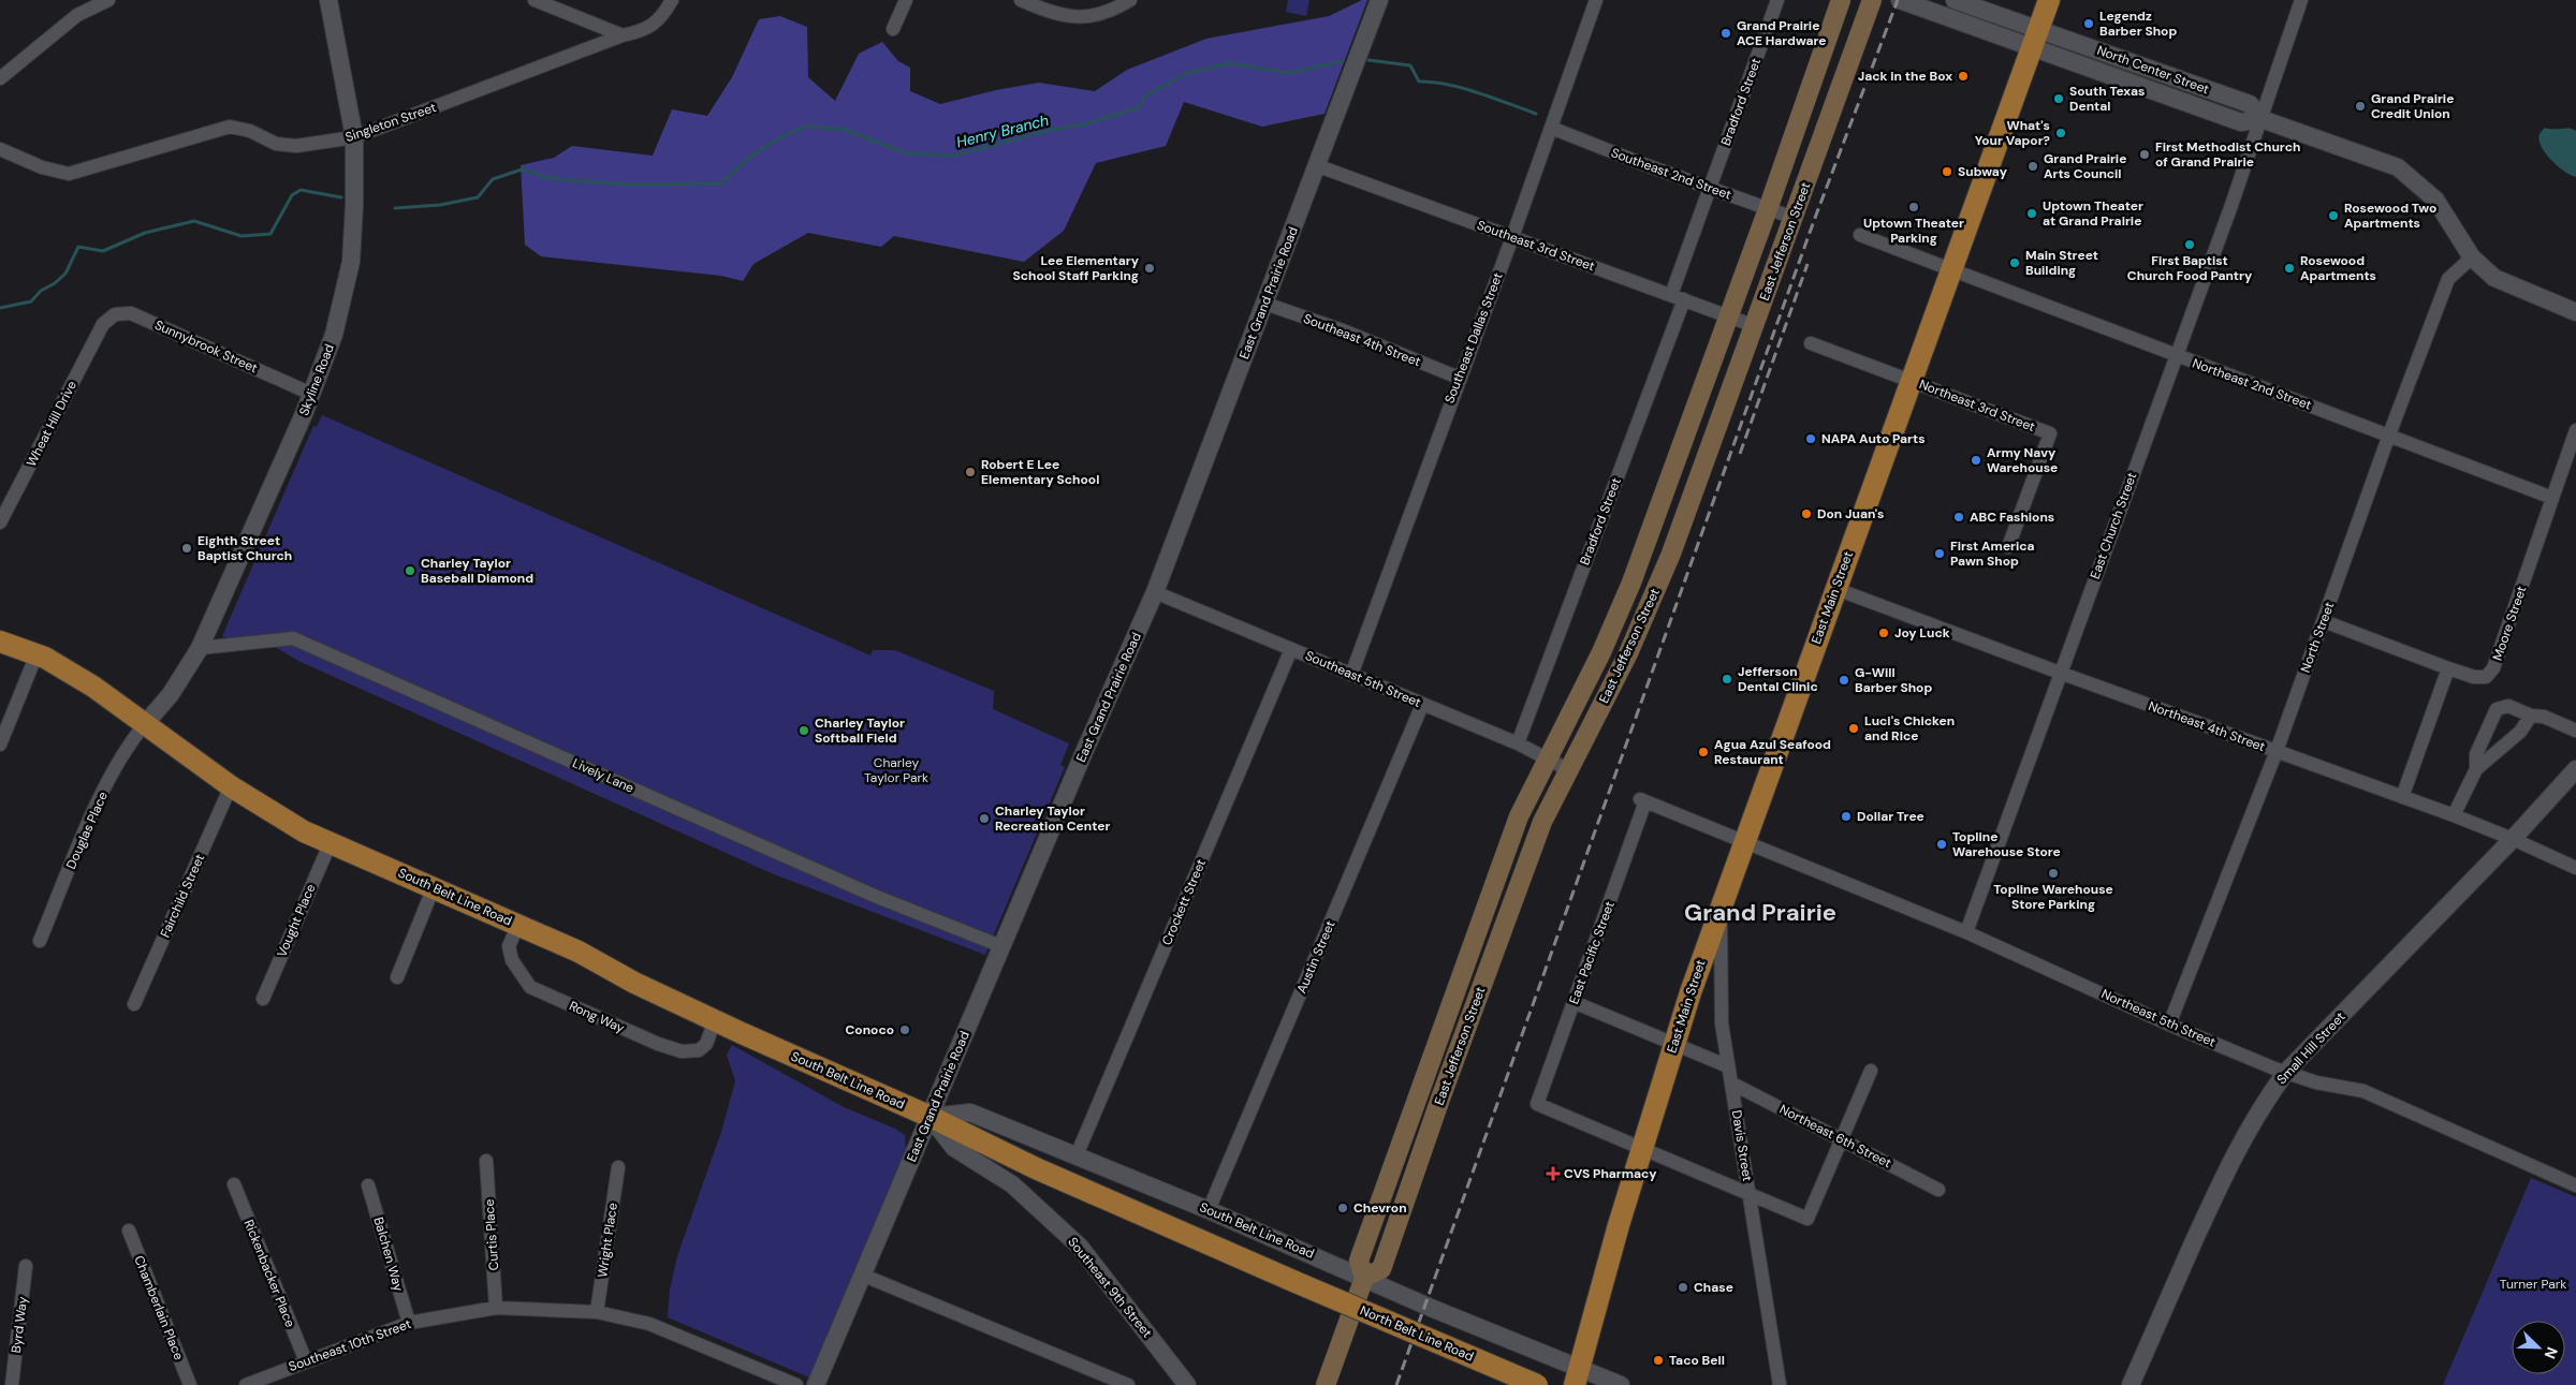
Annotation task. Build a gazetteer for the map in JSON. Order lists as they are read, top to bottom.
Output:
{
  "streets": {
    "main road": [
      "East Jefferson Street",
      "East Main Street",
      "South Belt Line Road",
      "North Belt Line Road"
    ],
    "street": [
      "North Center Street",
      "Bradford Street",
      "Singleton Street",
      "Southeast 2nd Street",
      "Southeast 3rd Street",
      "East Grand Prairie Road",
      "Southeast Dallas Street",
      "Southeast 4th Street",
      "Sunnybrook Street",
      "Skyline Road",
      "Northeast 2nd Street",
      "Northeast 3rd Street",
      "Wheat Hill Drive",
      "East Church Street",
      "Moore Street",
      "North Street",
      "Southeast 5th Street",
      "Northeast 4th Street",
      "Lively Lane",
      "Douglas Place",
      "Fairchild Street",
      "Crockett Street",
      "Vought Place",
      "East Pacific Street",
      "Austin Street",
      "Rong Way",
      "Northeast 5th Street",
      "Small Hill Street",
      "Northeast 6th Street",
      "Davis Street",
      "Curtis Place",
      "Wright Place",
      "Balchen Way",
      "Rickenbacker Place",
      "Southeast 9th Street",
      "Chamberlain Place",
      "Byrd Way",
      "Southeast 10th Street"
    ]
  },
  "crossings": [
    ["North Center Street", "East Church Street"],
    ["North Center Street", "East Main Street"],
    ["North Center Street", "North Street"],
    ["Bradford Street", "Southeast 2nd Street"],
    ["Bradford Street", "Southeast 3rd Street"],
    ["Bradford Street", "Southeast 5th Street"],
    ["Singleton Street", "Skyline Road"],
    ["Southeast 2nd Street", "East Jefferson Street"],
    ["Southeast 2nd Street", "Southeast Dallas Street"],
    ["East Jefferson Street", "Southeast 3rd Street"],
    ["East Jefferson Street", "Southeast 5th Street"],
    ["East Jefferson Street", "South Belt Line Road"],
    ["Southeast 3rd Street", "East Grand Prairie Road"],
    ["Southeast 3rd Street", "Southeast Dallas Street"],
    ["East Grand Prairie Road", "Southeast 4th Street"],
    ["East Grand Prairie Road", "Southeast 5th Street"],
    ["East Grand Prairie Road", "Lively Lane"],
    ["East Grand Prairie Road", "South Belt Line Road"],
    ["East Grand Prairie Road", "Southeast 9th Street"],
    ["Southeast Dallas Street", "Southeast 4th Street"],
    ["Southeast Dallas Street", "Southeast 5th Street"],
    ["Sunnybrook Street", "Skyline Road"],
    ["Sunnybrook Street", "Wheat Hill Drive"],
    ["Skyline Road", "Lively Lane"],
    ["Skyline Road", "Douglas Place"],
    ["Skyline Road", "South Belt Line Road"],
    ["Northeast 2nd Street", "East Church Street"],
    ["Northeast 2nd Street", "East Main Street"],
    ["Northeast 2nd Street", "Moore Street"],
    ["Northeast 2nd Street", "North Street"],
    ["Northeast 3rd Street", "East Main Street"],
    ["East Church Street", "Northeast 4th Street"],
    ["East Church Street", "Northeast 5th Street"],
    ["East Main Street", "Northeast 4th Street"],
    ["East Main Street", "South Belt Line Road"],
    ["East Main Street", "East Pacific Street"],
    ["East Main Street", "Northeast 5th Street"],
    ["East Main Street", "Davis Street"],
    ["North Street", "Northeast 4th Street"],
    ["North Street", "Northeast 5th Street"],
    ["Southeast 5th Street", "Crockett Street"],
    ["Southeast 5th Street", "Austin Street"],
    ["Northeast 4th Street", "Small Hill Street"],
    ["Douglas Place", "South Belt Line Road"],
    ["Fairchild Street", "South Belt Line Road"],
    ["South Belt Line Road", "Crockett Street"],
    ["South Belt Line Road", "Vought Place"],
    ["South Belt Line Road", "Austin Street"],
    ["South Belt Line Road", "Rong Way"],
    ["South Belt Line Road", "Southeast 9th Street"],
    ["South Belt Line Road", "North Belt Line Road"],
    ["East Pacific Street", "Northeast 5th Street"],
    ["Northeast 5th Street", "Small Hill Street"],
    ["Northeast 6th Street", "Davis Street"],
    ["Curtis Place", "Southeast 10th Street"],
    ["Wright Place", "Southeast 10th Street"],
    ["Balchen Way", "Southeast 10th Street"],
    ["Rickenbacker Place", "Southeast 10th Street"]
  ],
  "districts": ["Grand Prairie"],
  "water": ["Henry Branch"],
  "parks": ["Charley Taylor Park", "Turner Park"],
  "places": {
    "other": [
      "Legendz Barber Shop",
      "Grand Prairie ACE Hardware",
      "Jack in the Box",
      "South Texas Dental",
      "Grand Prairie Credit Union",
      "What's Your Vapor?",
      "First Methodist Church of Grand Prairie",
      "Grand Prairie Arts Council",
      "Subway",
      "Uptown Theater Parking",
      "Uptown Theater at Grand Prairie",
      "Rosewood Two Apartments",
      "First Baptist Church Food Pantry",
      "Main Street Building",
      "Lee Elementary School Staff Parking",
      "Rosewood Apartments",
      "NAPA Auto Parts",
      "Army Navy Warehouse",
      "Robert E Lee Elementary School",
      "Don Juan's",
      "ABC Fashions",
      "Eighth Street Baptist Church",
      "First America Pawn Shop",
      "Charley Taylor Baseball Diamond",
      "Joy Luck",
      "Jefferson Dental Clinic",
      "G-Will Barber Shop",
      "Luci's Chicken and Rice",
      "Charley Taylor Softball Field",
      "Agua Azul Seafood Restaurant",
      "Dollar Tree",
      "Charley Taylor Recreation Center",
      "Topline Warehouse Store",
      "Topline Warehouse Store Parking",
      "Conoco",
      "Chevron",
      "Chase",
      "Taco Bell"
    ],
    "health": ["CVS Pharmacy"]
  },
  "north": "bottom right"
}
